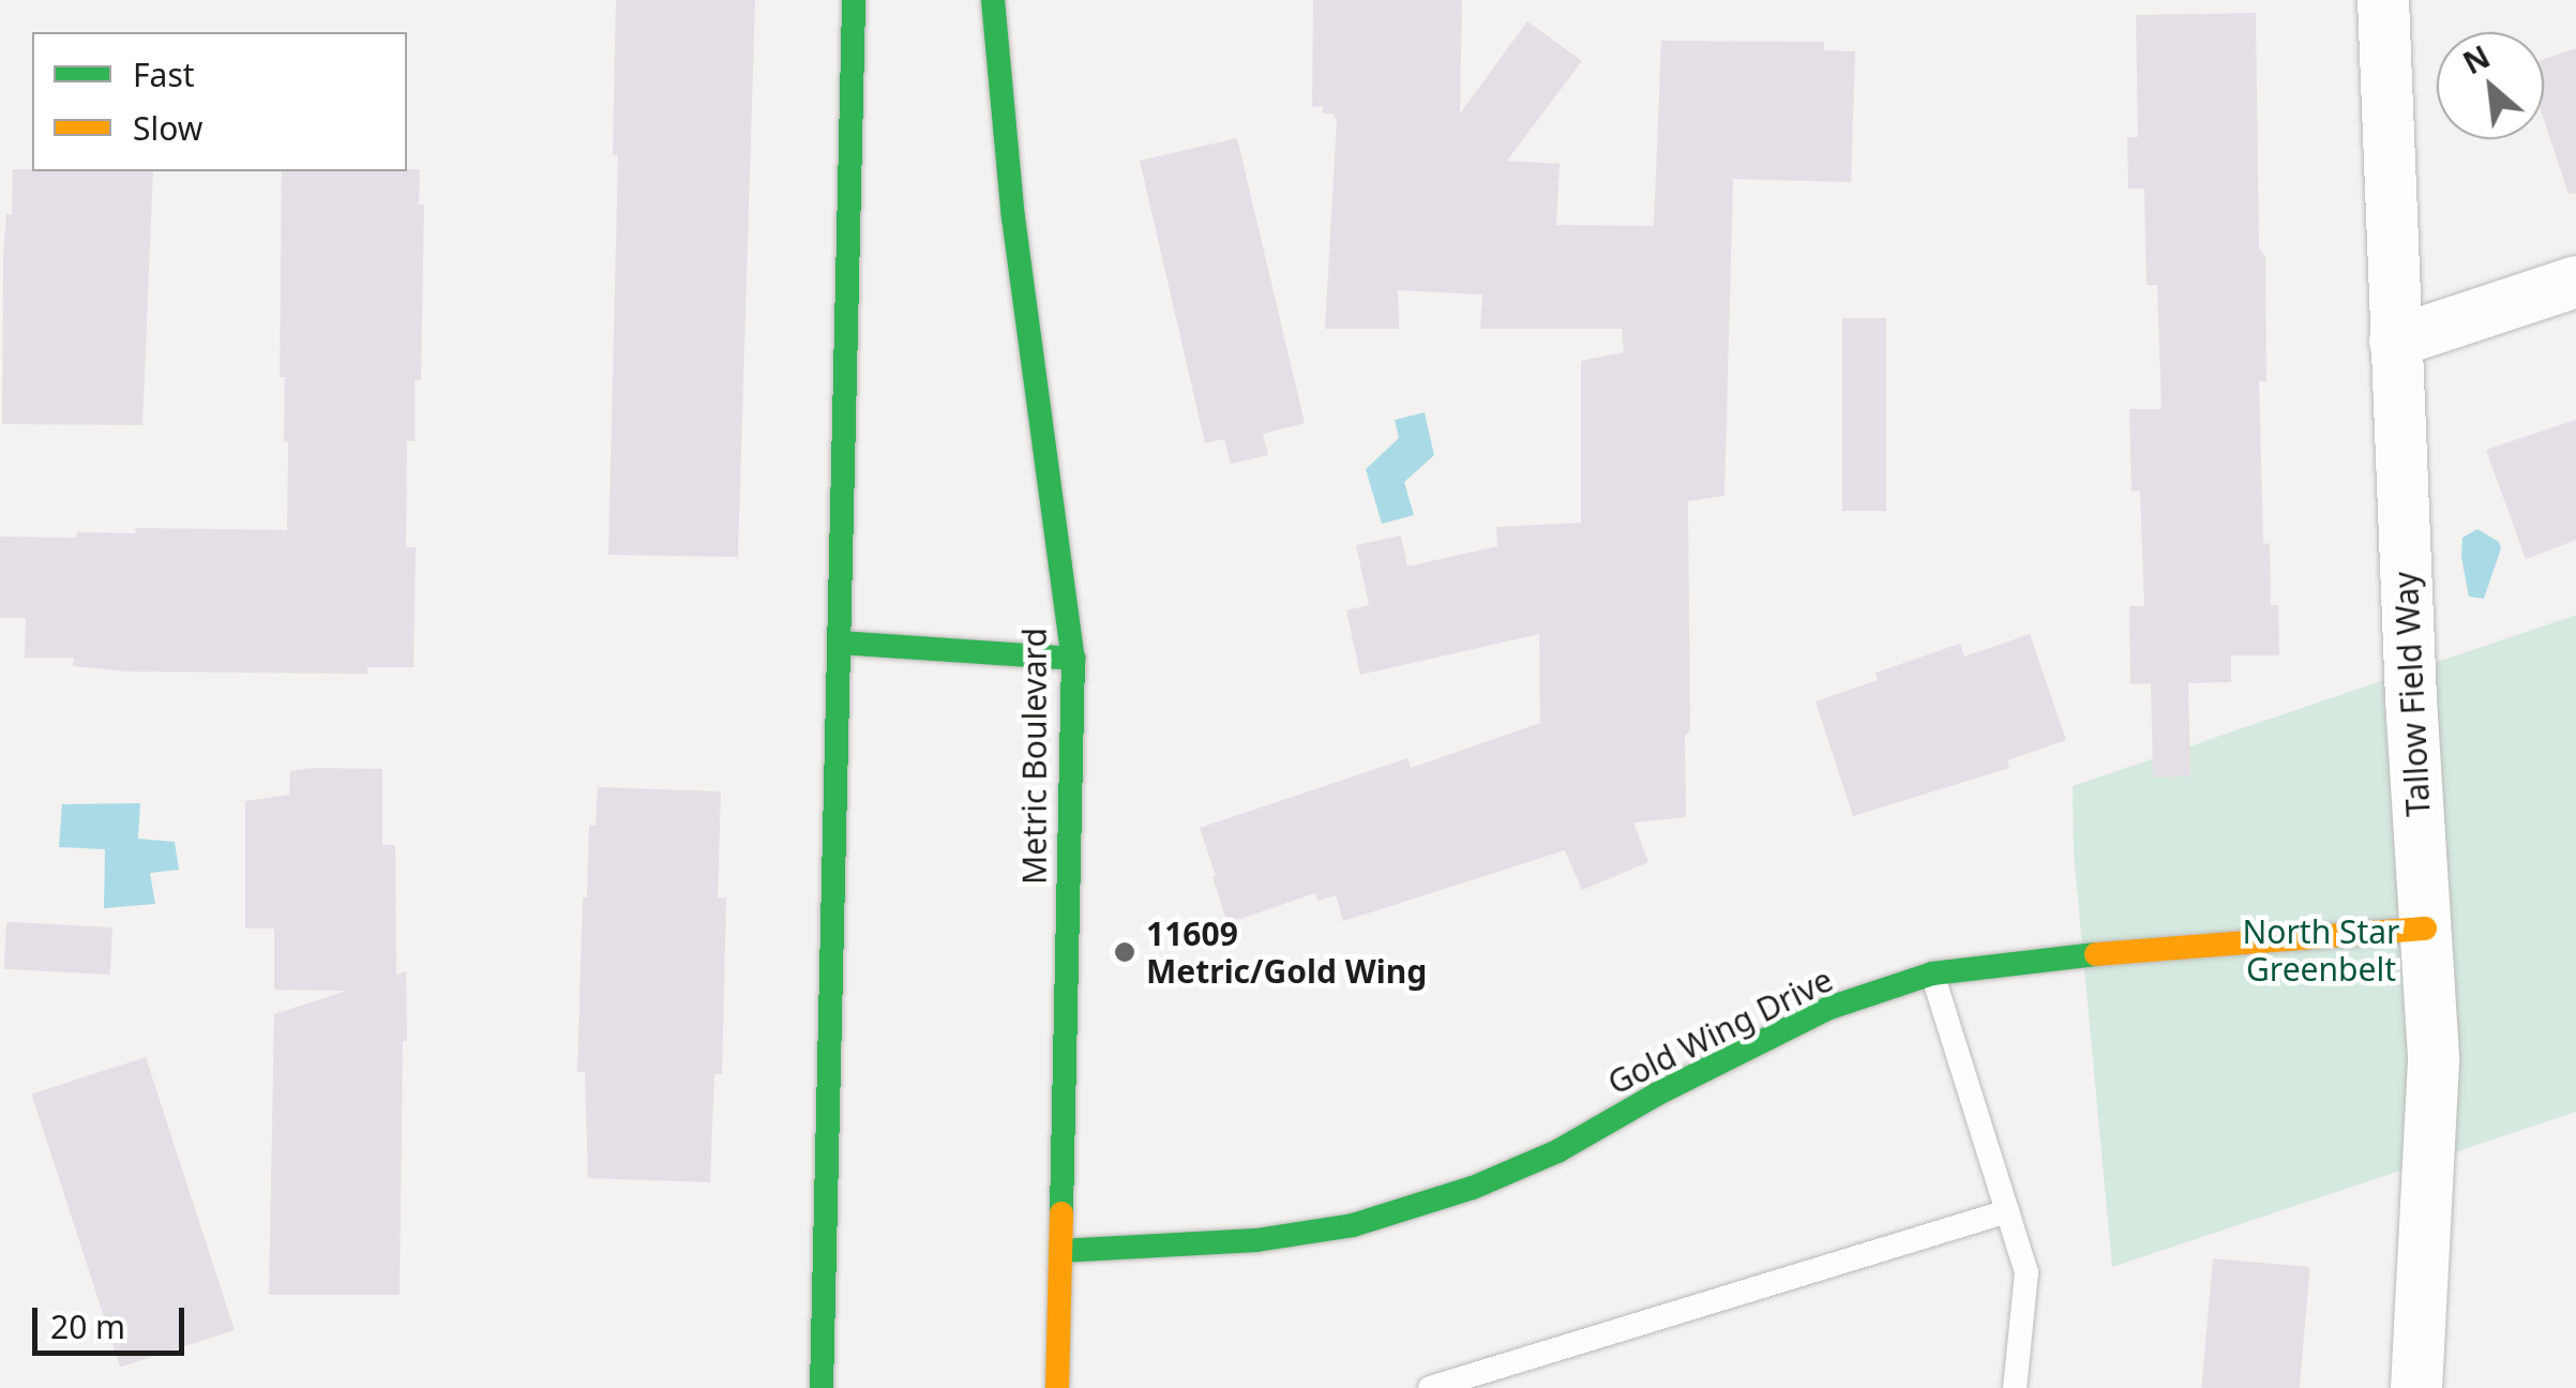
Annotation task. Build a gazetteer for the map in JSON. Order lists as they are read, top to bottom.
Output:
{
  "streets": {
    "main road": ["Metric Boulevard", "Gold Wing Drive"],
    "street": ["Tallow Field Way"]
  },
  "crossings": [
    ["Tallow Field Way", "Gold Wing Drive"],
    ["Metric Boulevard", "Gold Wing Drive"]
  ],
  "parks": ["North Star Greenbelt"],
  "places": ["11609 Metric/Gold Wing"],
  "legend": ["Fast", "Slow"],
  "scale_bar": "20 m",
  "north": "top left"
}
